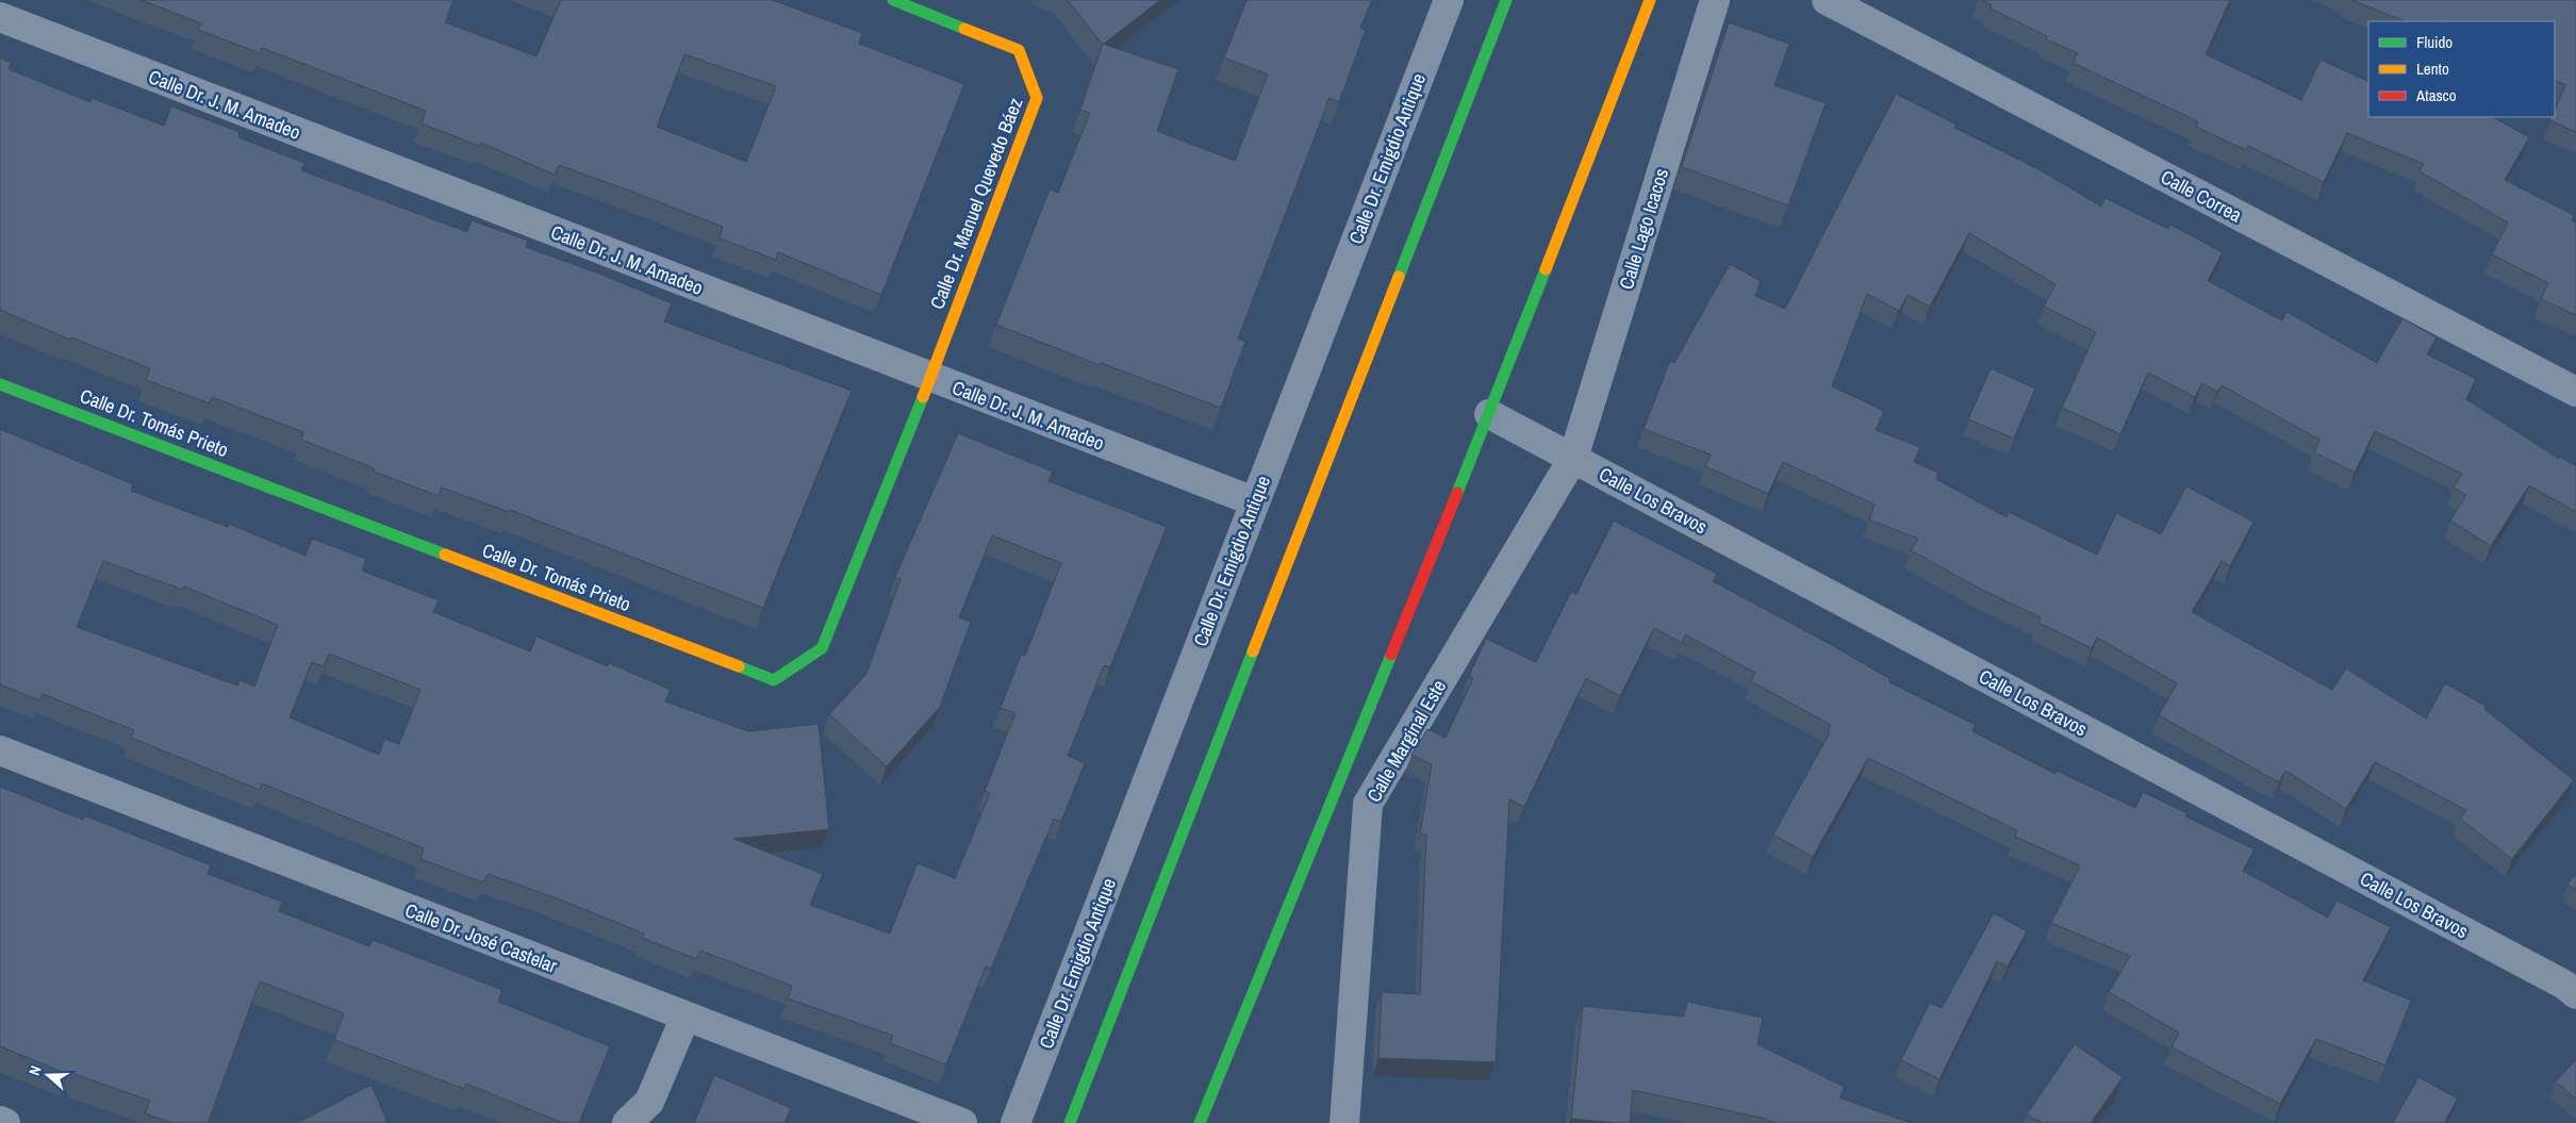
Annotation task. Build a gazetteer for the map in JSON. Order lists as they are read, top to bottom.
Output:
{
  "streets": {
    "street": [
      "Calle Dr. J. M. Amadeo",
      "Calle Dr. Emigdio Antique",
      "Calle Correa",
      "Calle Dr. Manuel Quevedo Báez",
      "Calle Lago Icacos",
      "Calle Dr. Tomás Prieto",
      "Calle Los Bravos",
      "Calle Marginal Este",
      "Calle Dr. José Castelar"
    ]
  },
  "crossings": [
    ["Calle Dr. J. M. Amadeo", "Calle Dr. Emigdio Antique"],
    ["Calle Dr. J. M. Amadeo", "Calle Dr. Manuel Quevedo Báez"],
    ["Calle Dr. J. M. Amadeo", "Calle Dr. Tomás Prieto"],
    ["Calle Dr. Manuel Quevedo Báez", "Calle Dr. Tomás Prieto"],
    ["Calle Lago Icacos", "Calle Los Bravos"],
    ["Calle Lago Icacos", "Calle Marginal Este"],
    ["Calle Los Bravos", "Calle Marginal Este"]
  ],
  "legend": ["Fluido", "Lento", "Atasco"],
  "north": "left"
}
